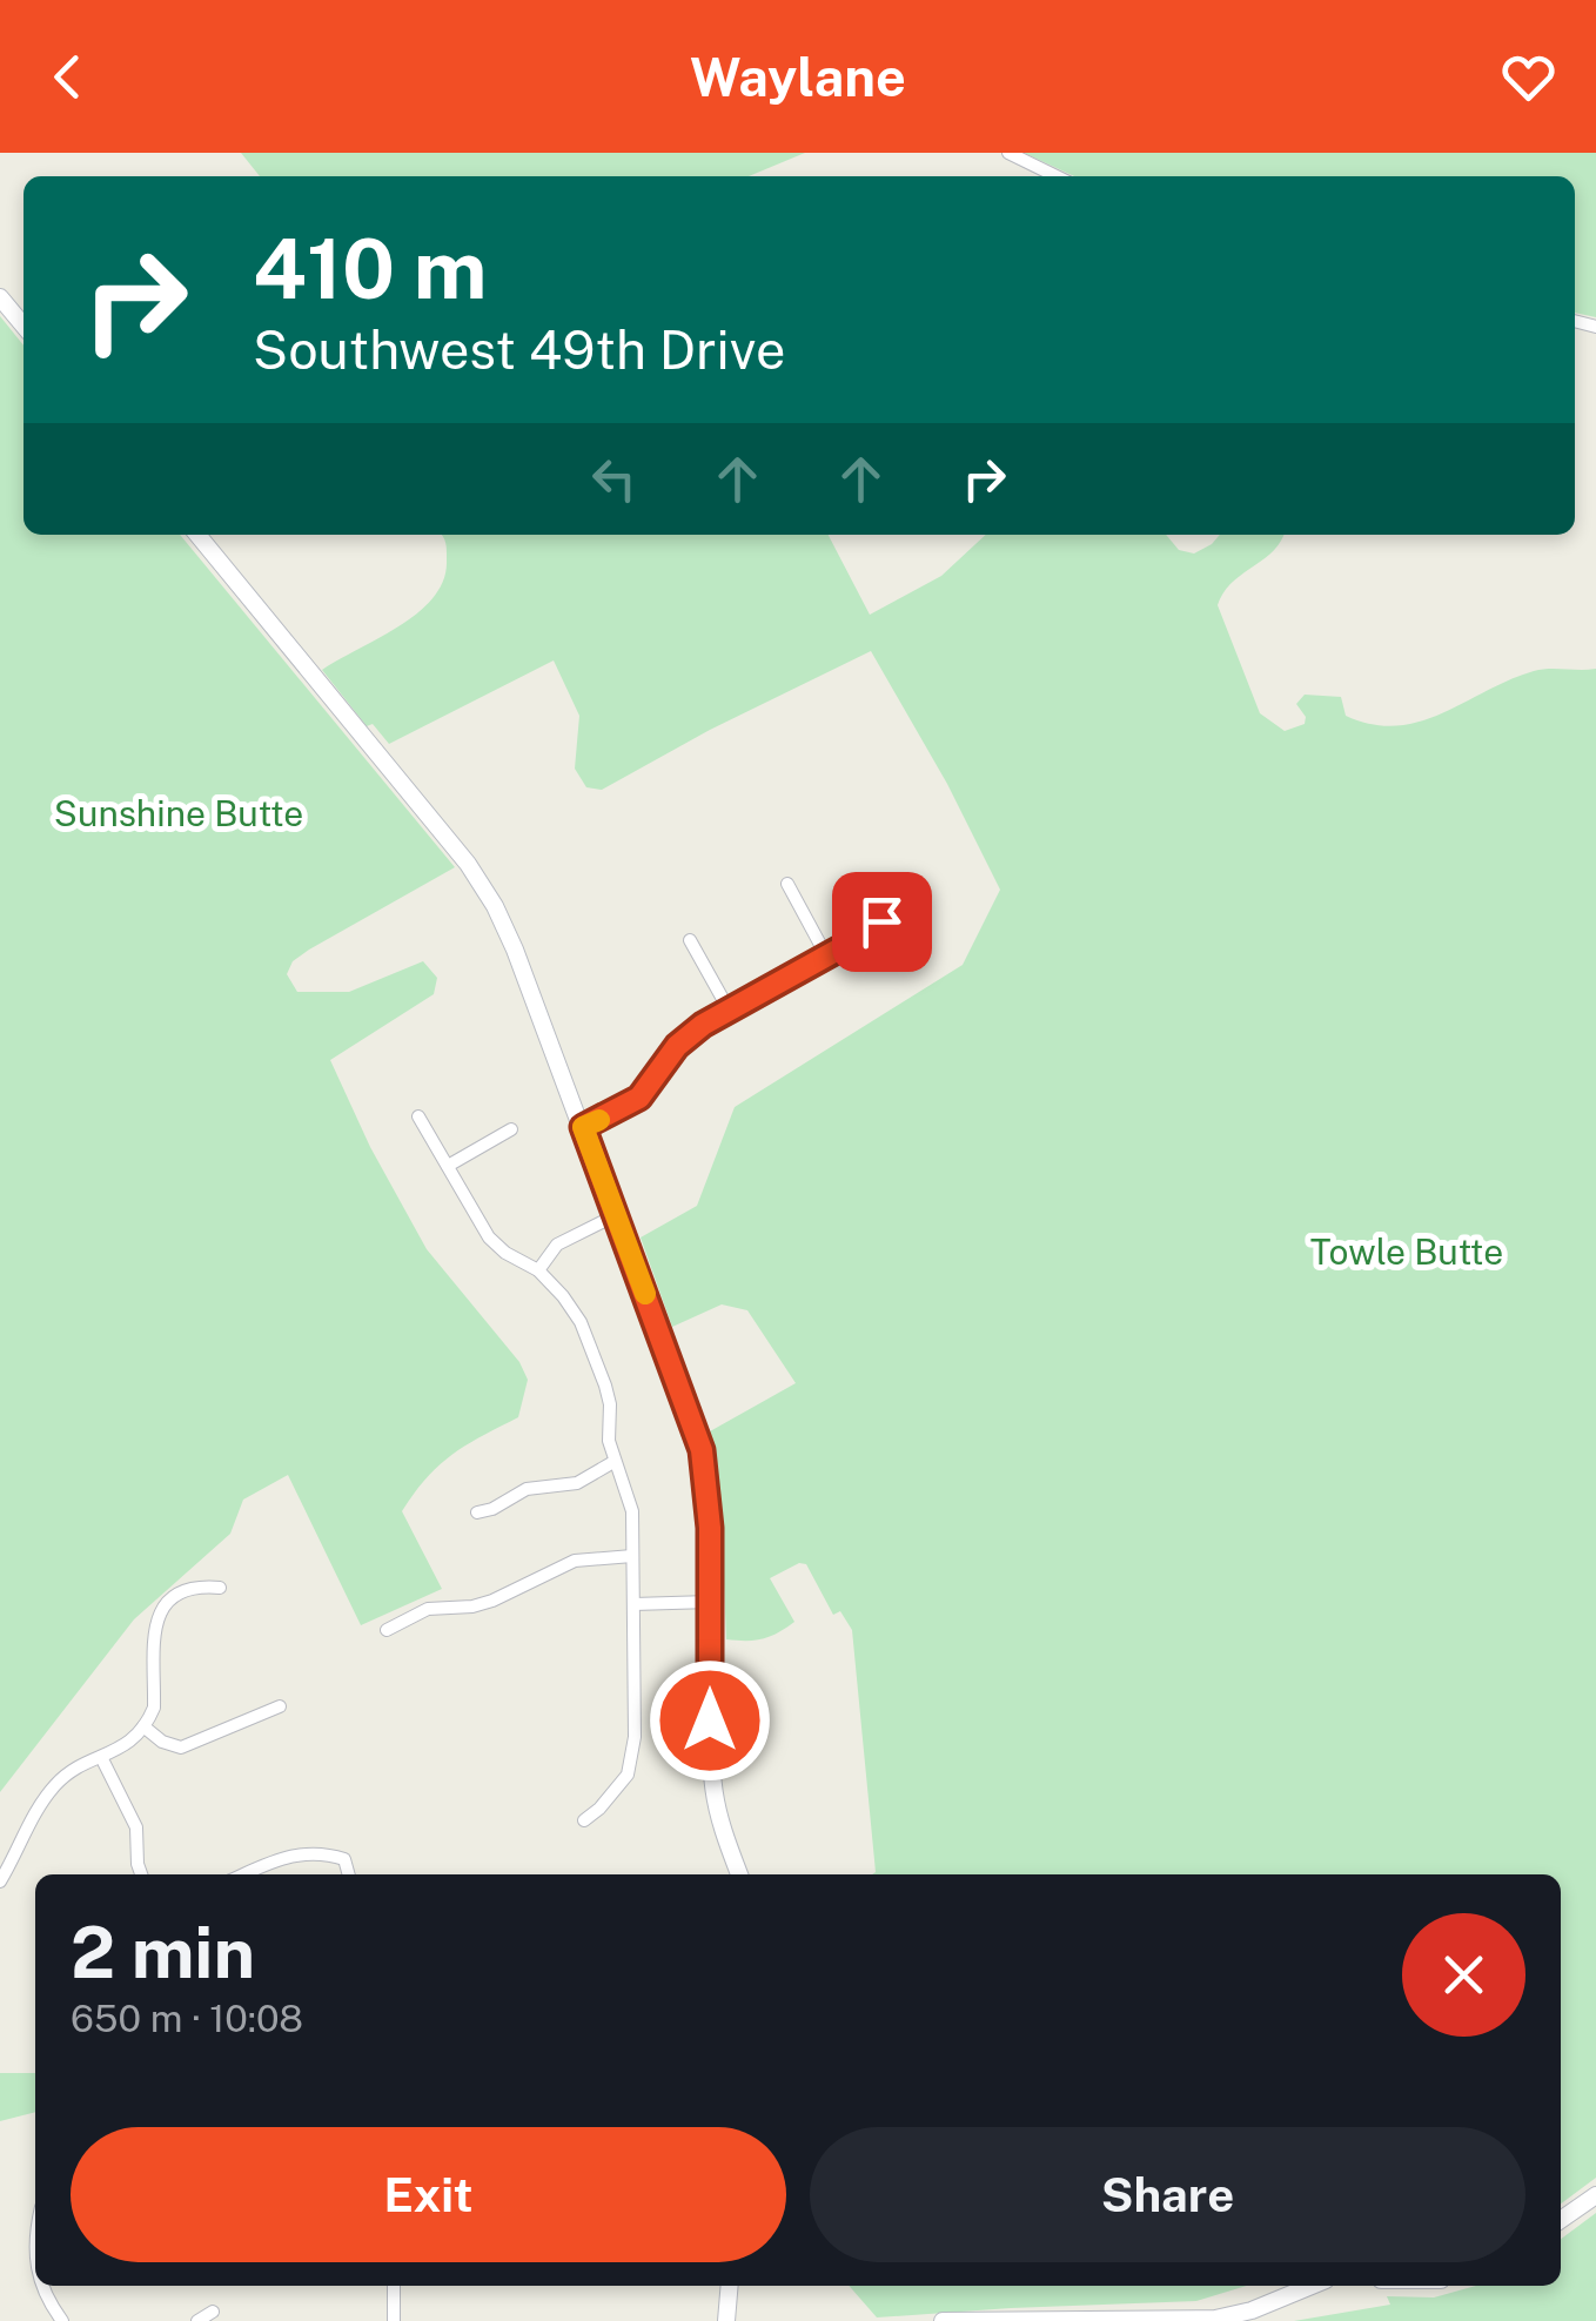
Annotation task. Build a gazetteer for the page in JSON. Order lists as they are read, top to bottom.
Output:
{
  "parks": ["Sunshine Butte", "Towle Butte"],
  "page": {
    "header": "Waylane",
    "turn": ["410 m", "Southwest 49th Drive"],
    "heading": ["2 min", "650 m · 10:08"],
    "buttons": ["Exit", "Share"]
  }
}
